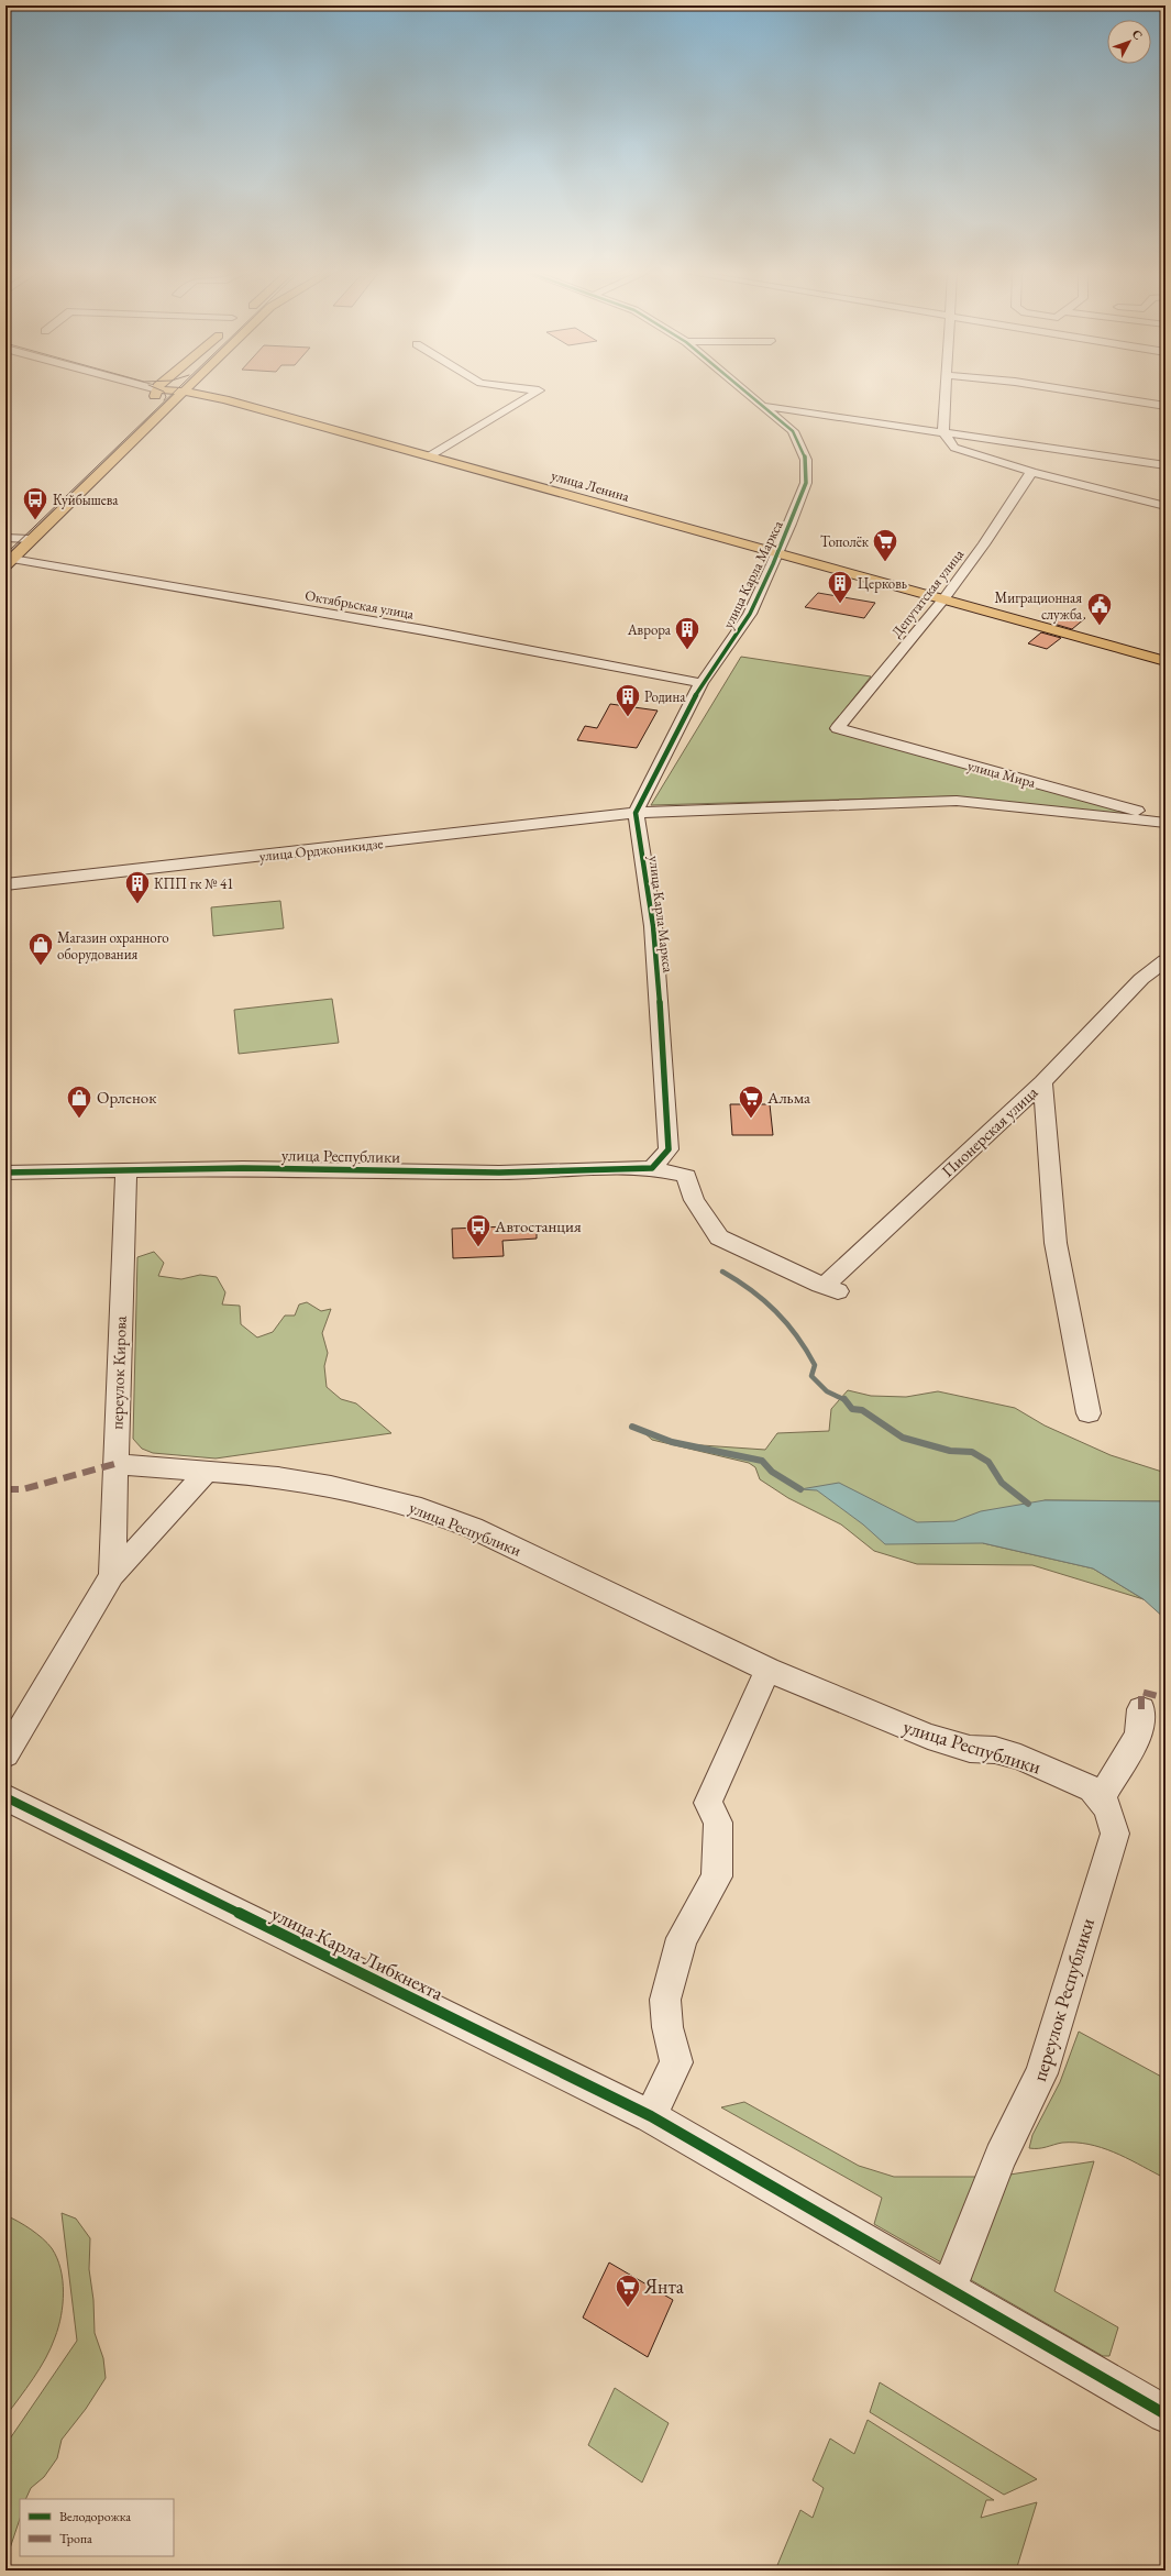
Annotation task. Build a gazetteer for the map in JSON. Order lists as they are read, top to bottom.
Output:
{
  "streets": {
    "main road": ["улица Ленина"],
    "street": [
      "улица Карла Маркса",
      "Депутатская улица",
      "Октябрьская улица",
      "улица Мира",
      "улица Орджоникидзе",
      "Пионерская улица",
      "улица Республики",
      "переулок Кирова",
      "улица Карла Либкнехта",
      "переулок Республики"
    ]
  },
  "crossings": [
    ["улица Ленина", "улица Карла Маркса"],
    ["улица Ленина", "Депутатская улица"],
    ["улица Карла Маркса", "Октябрьская улица"],
    ["улица Карла Маркса", "улица Орджоникидзе"],
    ["улица Карла Маркса", "улица Республики"],
    ["Депутатская улица", "улица Мира"],
    ["Пионерская улица", "улица Республики"],
    ["улица Республики", "переулок Кирова"],
    ["улица Республики", "переулок Республики"],
    ["улица Карла Либкнехта", "переулок Республики"]
  ],
  "places": {
    "bus stop": ["Куйбышева", "Автостанция"],
    "supermarket": ["Тополёк", "Альма", "Янта"],
    "building": [
      "Церковь",
      "Аврора",
      "Родина",
      "КПП гк № 41"
    ],
    "public building": ["Миграционная служба"],
    "shop": ["Магазин охранного оборудования", "Орленок"]
  },
  "legend": ["Велодорожка", "Тропа"],
  "north": "top right"
}
